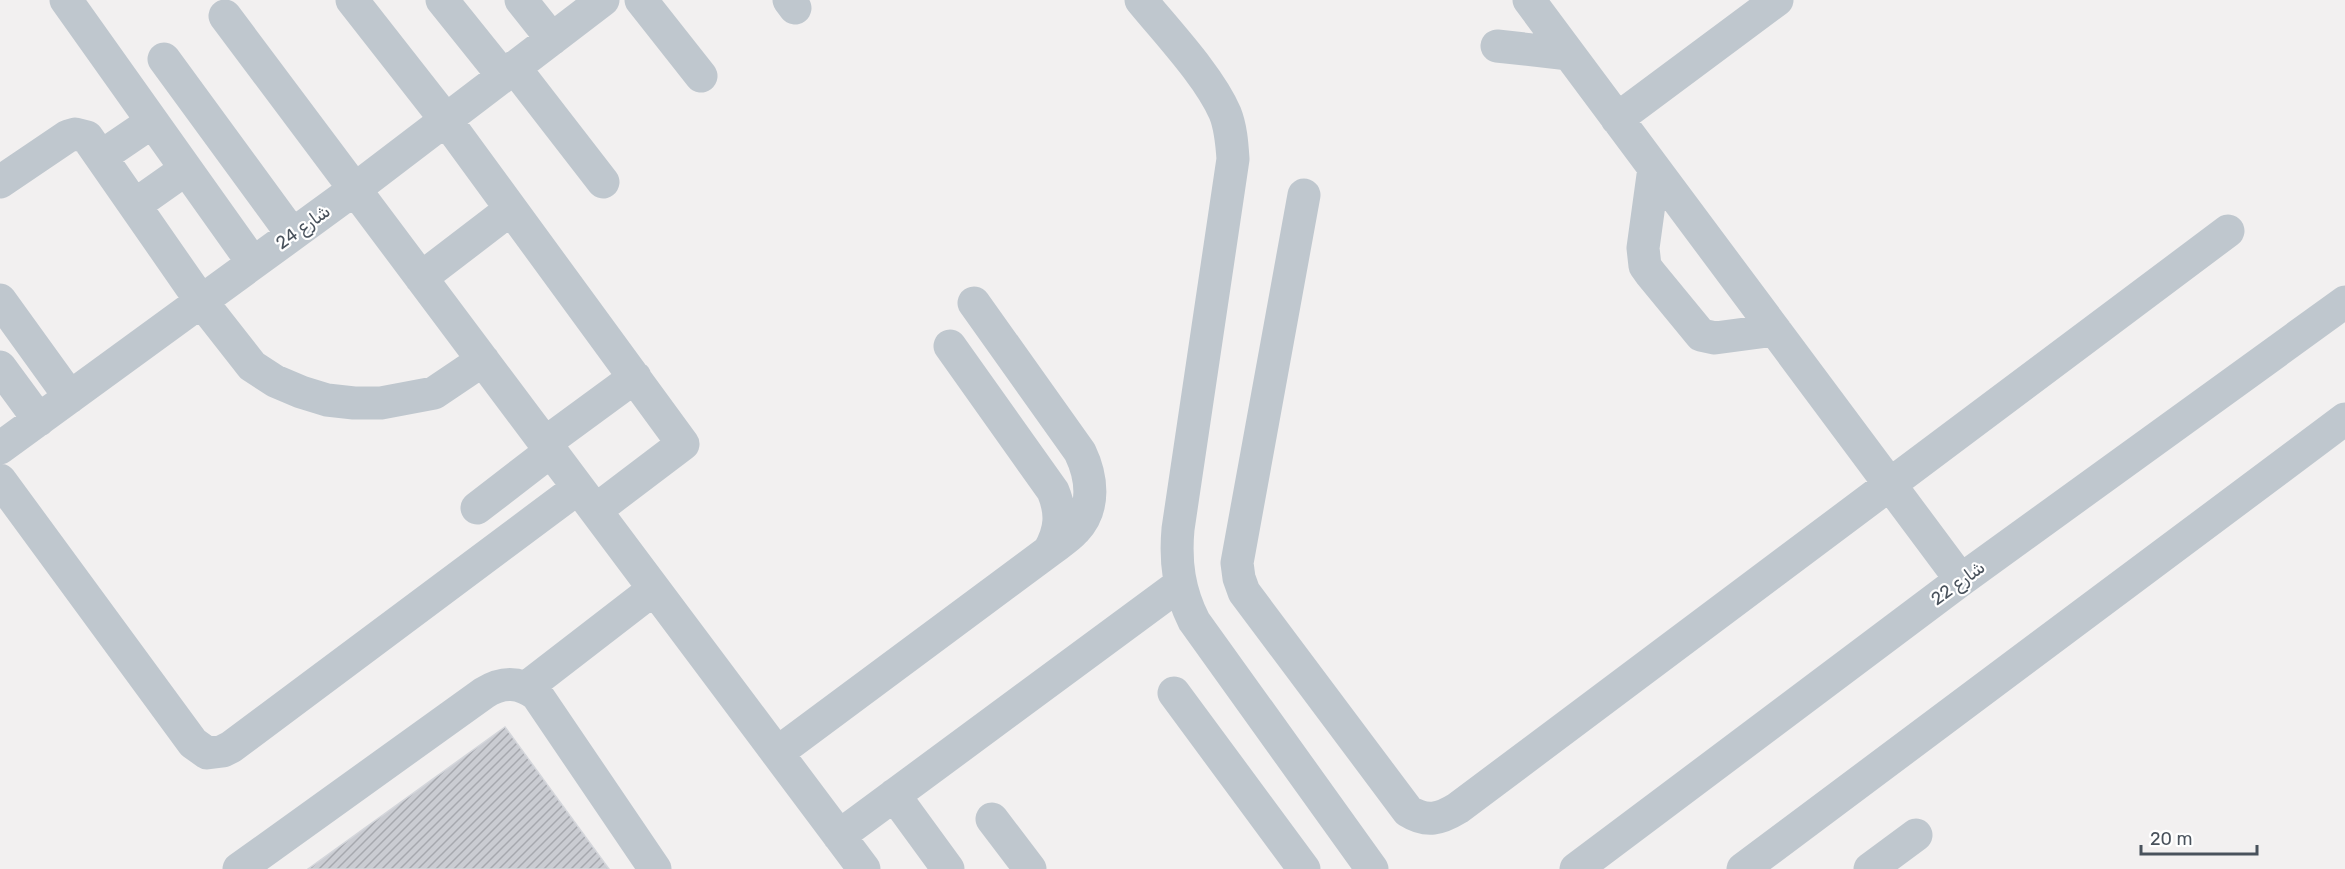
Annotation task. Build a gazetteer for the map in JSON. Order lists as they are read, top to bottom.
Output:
{
  "streets": {
    "street": ["شارع 24", "شارع 22"]
  },
  "scale_bar": "20 m"
}
